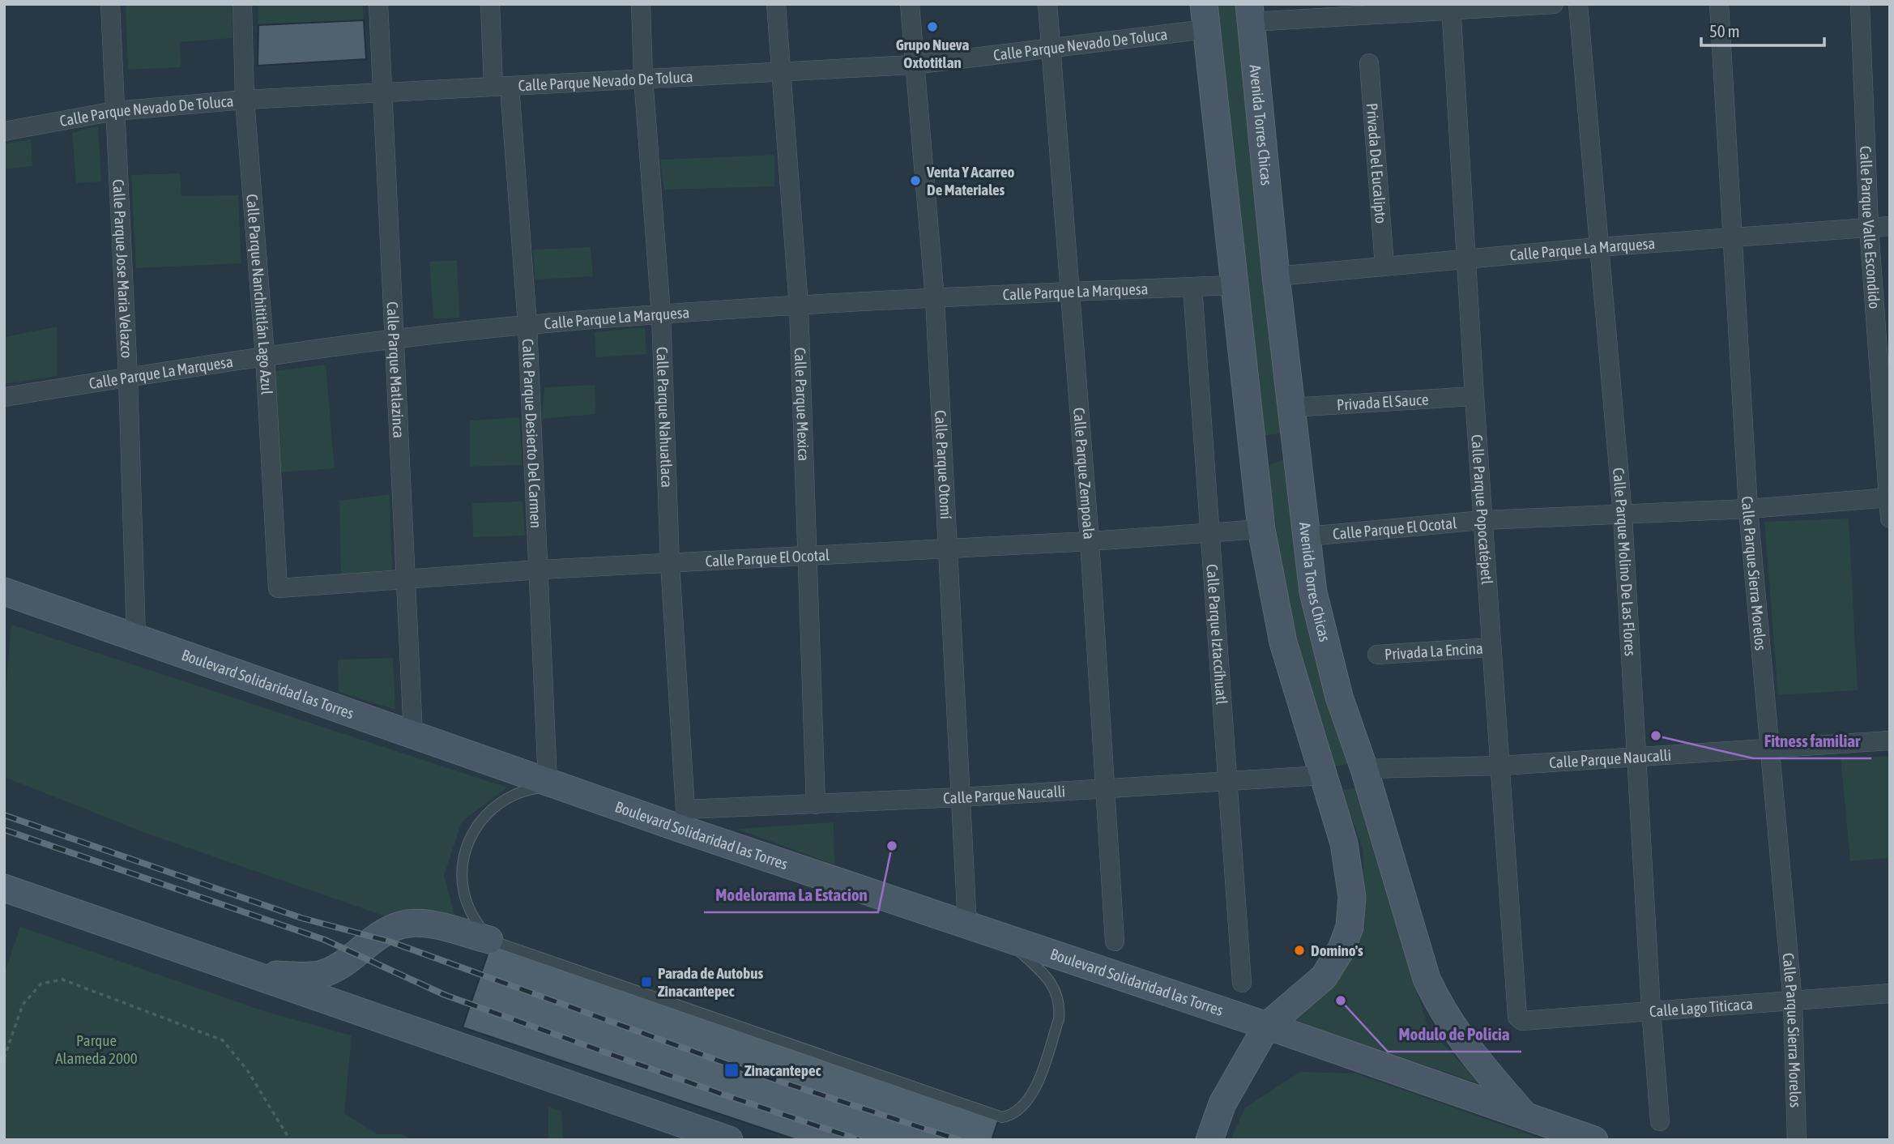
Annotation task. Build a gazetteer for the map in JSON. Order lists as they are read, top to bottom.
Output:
{
  "streets": {
    "main road": ["Avenida Torres Chicas", "Boulevard Solidaridad las Torres"],
    "street": [
      "Calle Parque Nevado De Toluca",
      "Privada Del Eucalipto",
      "Calle Parque Valle Escondido",
      "Calle Parque La Marquesa",
      "Calle Parque Jose Maria Velazco",
      "Calle Parque Nanchititlán Lago Azul",
      "Calle Parque Matlazinca",
      "Privada El Sauce",
      "Calle Parque Mexica",
      "Calle Parque Nahuatlaca",
      "Calle Parque Desierto Del Carmen",
      "Calle Parque Otomí",
      "Calle Parque Zempoala",
      "Calle Parque Popocatépetl",
      "Calle Parque El Ocotal",
      "Calle Parque Molino De Las Flores",
      "Calle Parque Sierra Morelos",
      "Calle Parque Iztaccíhuatl",
      "Privada La Encina",
      "Calle Parque Naucalli",
      "Calle Lago Titicaca"
    ]
  },
  "crossings": [
    ["Calle Parque Nevado De Toluca", "Calle Parque Jose Maria Velazco"],
    ["Calle Parque Nevado De Toluca", "Calle Parque Nanchititlán Lago Azul"],
    ["Calle Parque Nevado De Toluca", "Calle Parque Matlazinca"],
    ["Calle Parque Nevado De Toluca", "Calle Parque Mexica"],
    ["Calle Parque Nevado De Toluca", "Calle Parque Nahuatlaca"],
    ["Calle Parque Nevado De Toluca", "Calle Parque Desierto Del Carmen"],
    ["Calle Parque Nevado De Toluca", "Calle Parque Otomí"],
    ["Calle Parque Nevado De Toluca", "Calle Parque Zempoala"],
    ["Avenida Torres Chicas", "Calle Parque La Marquesa"],
    ["Avenida Torres Chicas", "Privada El Sauce"],
    ["Avenida Torres Chicas", "Calle Parque El Ocotal"],
    ["Avenida Torres Chicas", "Boulevard Solidaridad las Torres"],
    ["Avenida Torres Chicas", "Calle Parque Naucalli"],
    ["Privada Del Eucalipto", "Calle Parque La Marquesa"],
    ["Calle Parque Valle Escondido", "Calle Parque La Marquesa"],
    ["Calle Parque Valle Escondido", "Calle Parque El Ocotal"],
    ["Calle Parque La Marquesa", "Calle Parque Jose Maria Velazco"],
    ["Calle Parque La Marquesa", "Calle Parque Nanchititlán Lago Azul"],
    ["Calle Parque La Marquesa", "Calle Parque Matlazinca"],
    ["Calle Parque La Marquesa", "Calle Parque Mexica"],
    ["Calle Parque La Marquesa", "Calle Parque Nahuatlaca"],
    ["Calle Parque La Marquesa", "Calle Parque Desierto Del Carmen"],
    ["Calle Parque La Marquesa", "Calle Parque Otomí"],
    ["Calle Parque La Marquesa", "Calle Parque Zempoala"],
    ["Calle Parque La Marquesa", "Calle Parque Popocatépetl"],
    ["Calle Parque La Marquesa", "Calle Parque Molino De Las Flores"],
    ["Calle Parque La Marquesa", "Calle Parque Sierra Morelos"],
    ["Calle Parque La Marquesa", "Calle Parque Iztaccíhuatl"],
    ["Calle Parque Jose Maria Velazco", "Boulevard Solidaridad las Torres"],
    ["Calle Parque Nanchititlán Lago Azul", "Calle Parque El Ocotal"],
    ["Calle Parque Matlazinca", "Calle Parque El Ocotal"],
    ["Calle Parque Matlazinca", "Boulevard Solidaridad las Torres"],
    ["Privada El Sauce", "Calle Parque Popocatépetl"],
    ["Calle Parque Mexica", "Calle Parque El Ocotal"],
    ["Calle Parque Mexica", "Calle Parque Naucalli"],
    ["Calle Parque Nahuatlaca", "Calle Parque El Ocotal"],
    ["Calle Parque Nahuatlaca", "Boulevard Solidaridad las Torres"],
    ["Calle Parque Nahuatlaca", "Calle Parque Naucalli"],
    ["Calle Parque Desierto Del Carmen", "Calle Parque El Ocotal"],
    ["Calle Parque Desierto Del Carmen", "Boulevard Solidaridad las Torres"],
    ["Calle Parque Otomí", "Calle Parque El Ocotal"],
    ["Calle Parque Otomí", "Boulevard Solidaridad las Torres"],
    ["Calle Parque Otomí", "Calle Parque Naucalli"],
    ["Calle Parque Zempoala", "Calle Parque El Ocotal"],
    ["Calle Parque Zempoala", "Calle Parque Naucalli"],
    ["Calle Parque Popocatépetl", "Calle Parque El Ocotal"],
    ["Calle Parque Popocatépetl", "Privada La Encina"],
    ["Calle Parque Popocatépetl", "Calle Parque Naucalli"],
    ["Calle Parque Popocatépetl", "Calle Lago Titicaca"],
    ["Calle Parque El Ocotal", "Calle Parque Molino De Las Flores"],
    ["Calle Parque El Ocotal", "Calle Parque Sierra Morelos"],
    ["Calle Parque El Ocotal", "Calle Parque Iztaccíhuatl"],
    ["Calle Parque Molino De Las Flores", "Calle Parque Naucalli"],
    ["Calle Parque Molino De Las Flores", "Calle Lago Titicaca"],
    ["Calle Parque Sierra Morelos", "Calle Parque Naucalli"],
    ["Calle Parque Sierra Morelos", "Calle Lago Titicaca"],
    ["Calle Parque Iztaccíhuatl", "Calle Parque Naucalli"],
    ["Boulevard Solidaridad las Torres", "Calle Parque Naucalli"]
  ],
  "parks": ["Parque Alameda 2000"],
  "places": {
    "other": [
      "Grupo Nueva Oxtotitlan",
      "Venta Y Acarreo De Materiales",
      "Fitness familiar",
      "Modelorama La Estacion",
      "Domino's",
      "Modulo de Policia"
    ],
    "transit": ["Parada de Autobus Zinacantepec", "Zinacantepec"]
  },
  "scale_bar": "50 m"
}
